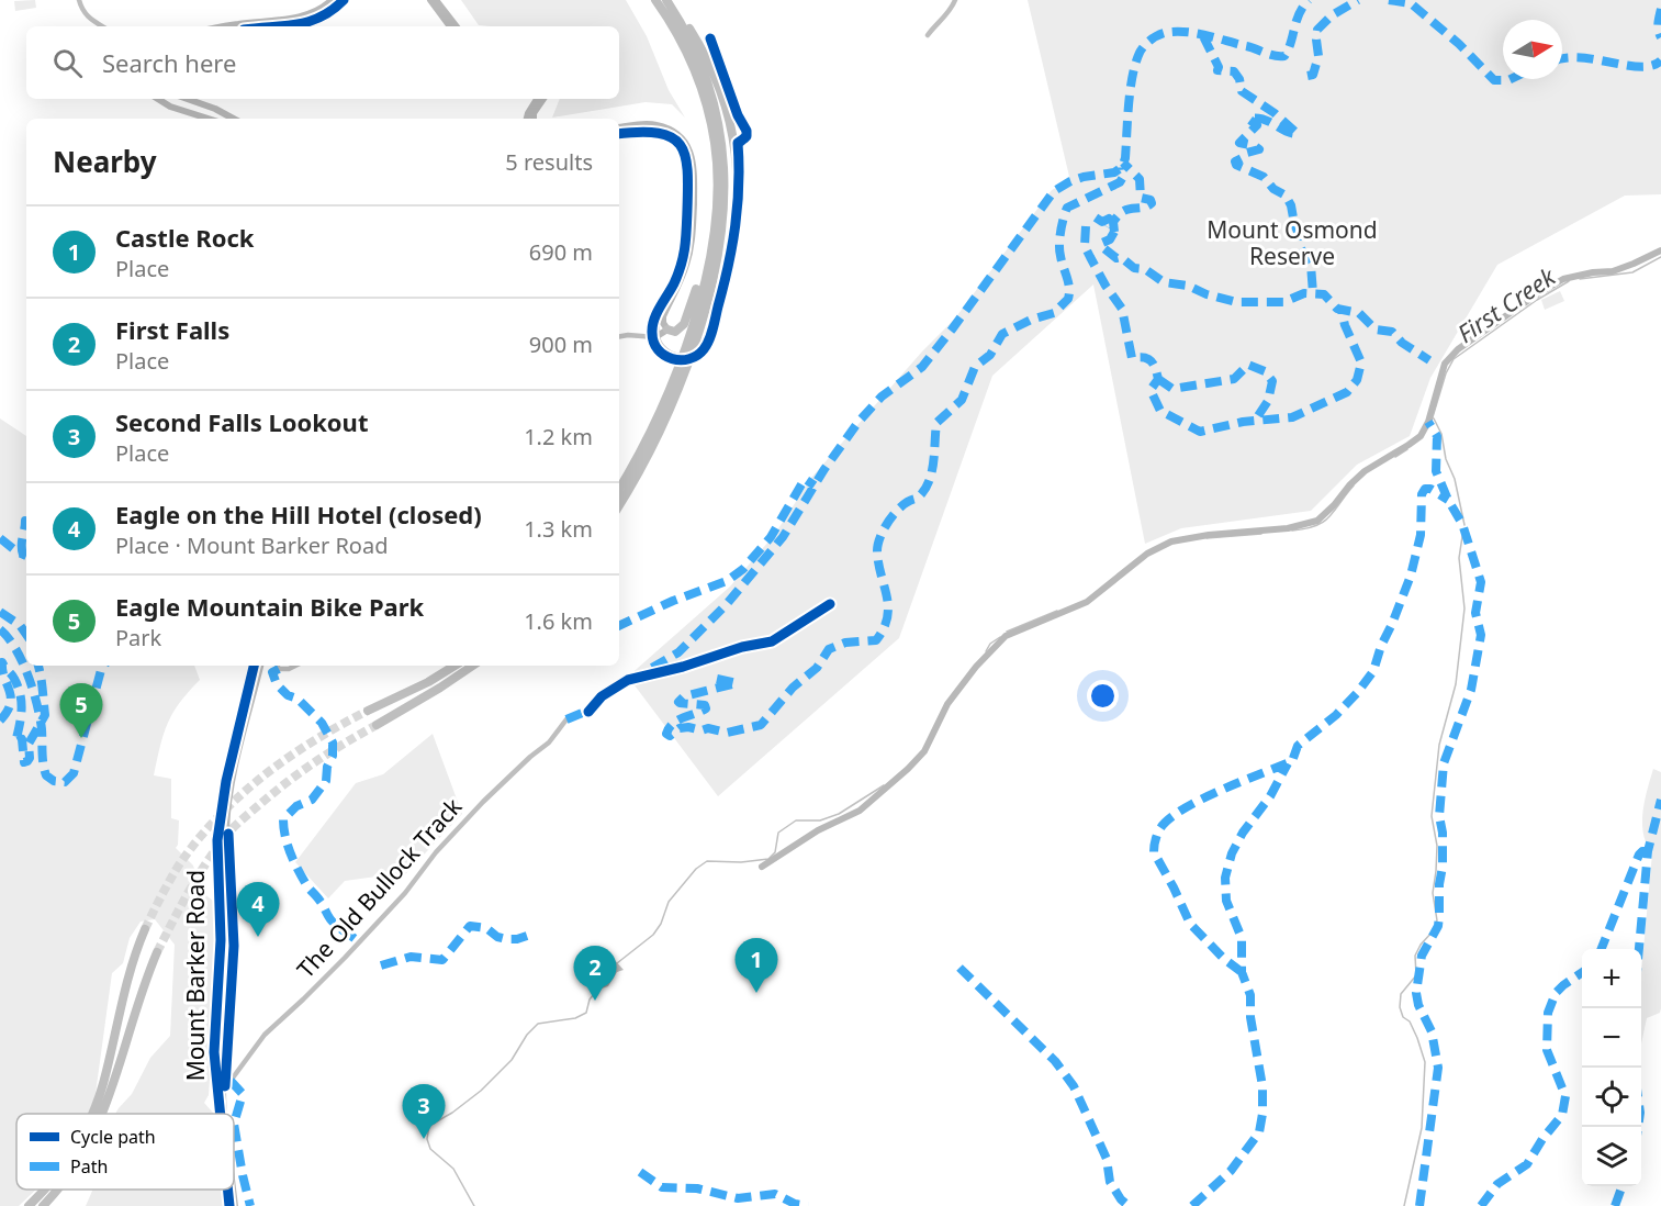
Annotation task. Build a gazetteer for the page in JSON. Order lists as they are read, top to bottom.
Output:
{
  "streets": {
    "main road": ["Mount Barker Road"],
    "street": ["The Old Bullock Track"]
  },
  "crossings": [
    ["The Old Bullock Track", "Mount Barker Road"]
  ],
  "water": ["First Creek"],
  "parks": ["Mount Osmond Reserve"],
  "legend": ["Cycle path", "Path"],
  "north": "right",
  "page": {
    "search": "Search here",
    "heading": ["Nearby", "5 results"],
    "list": [
      {
        "mark": "1",
        "name": "Castle Rock",
        "note": "Place",
        "value": "690 m"
      },
      {
        "mark": "2",
        "name": "First Falls",
        "note": "Place",
        "value": "900 m"
      },
      {
        "mark": "3",
        "name": "Second Falls Lookout",
        "note": "Place",
        "value": "1.2 km"
      },
      {
        "mark": "4",
        "name": "Eagle on the Hill Hotel (closed)",
        "note": "Place · Mount Barker Road",
        "value": "1.3 km"
      },
      {
        "mark": "5",
        "name": "Eagle Mountain Bike Park",
        "note": "Park",
        "value": "1.6 km"
      }
    ],
    "pins": [
      "5",
      "4",
      "1",
      "2",
      "3"
    ],
    "map_buttons": ["+", "−"]
  }
}
